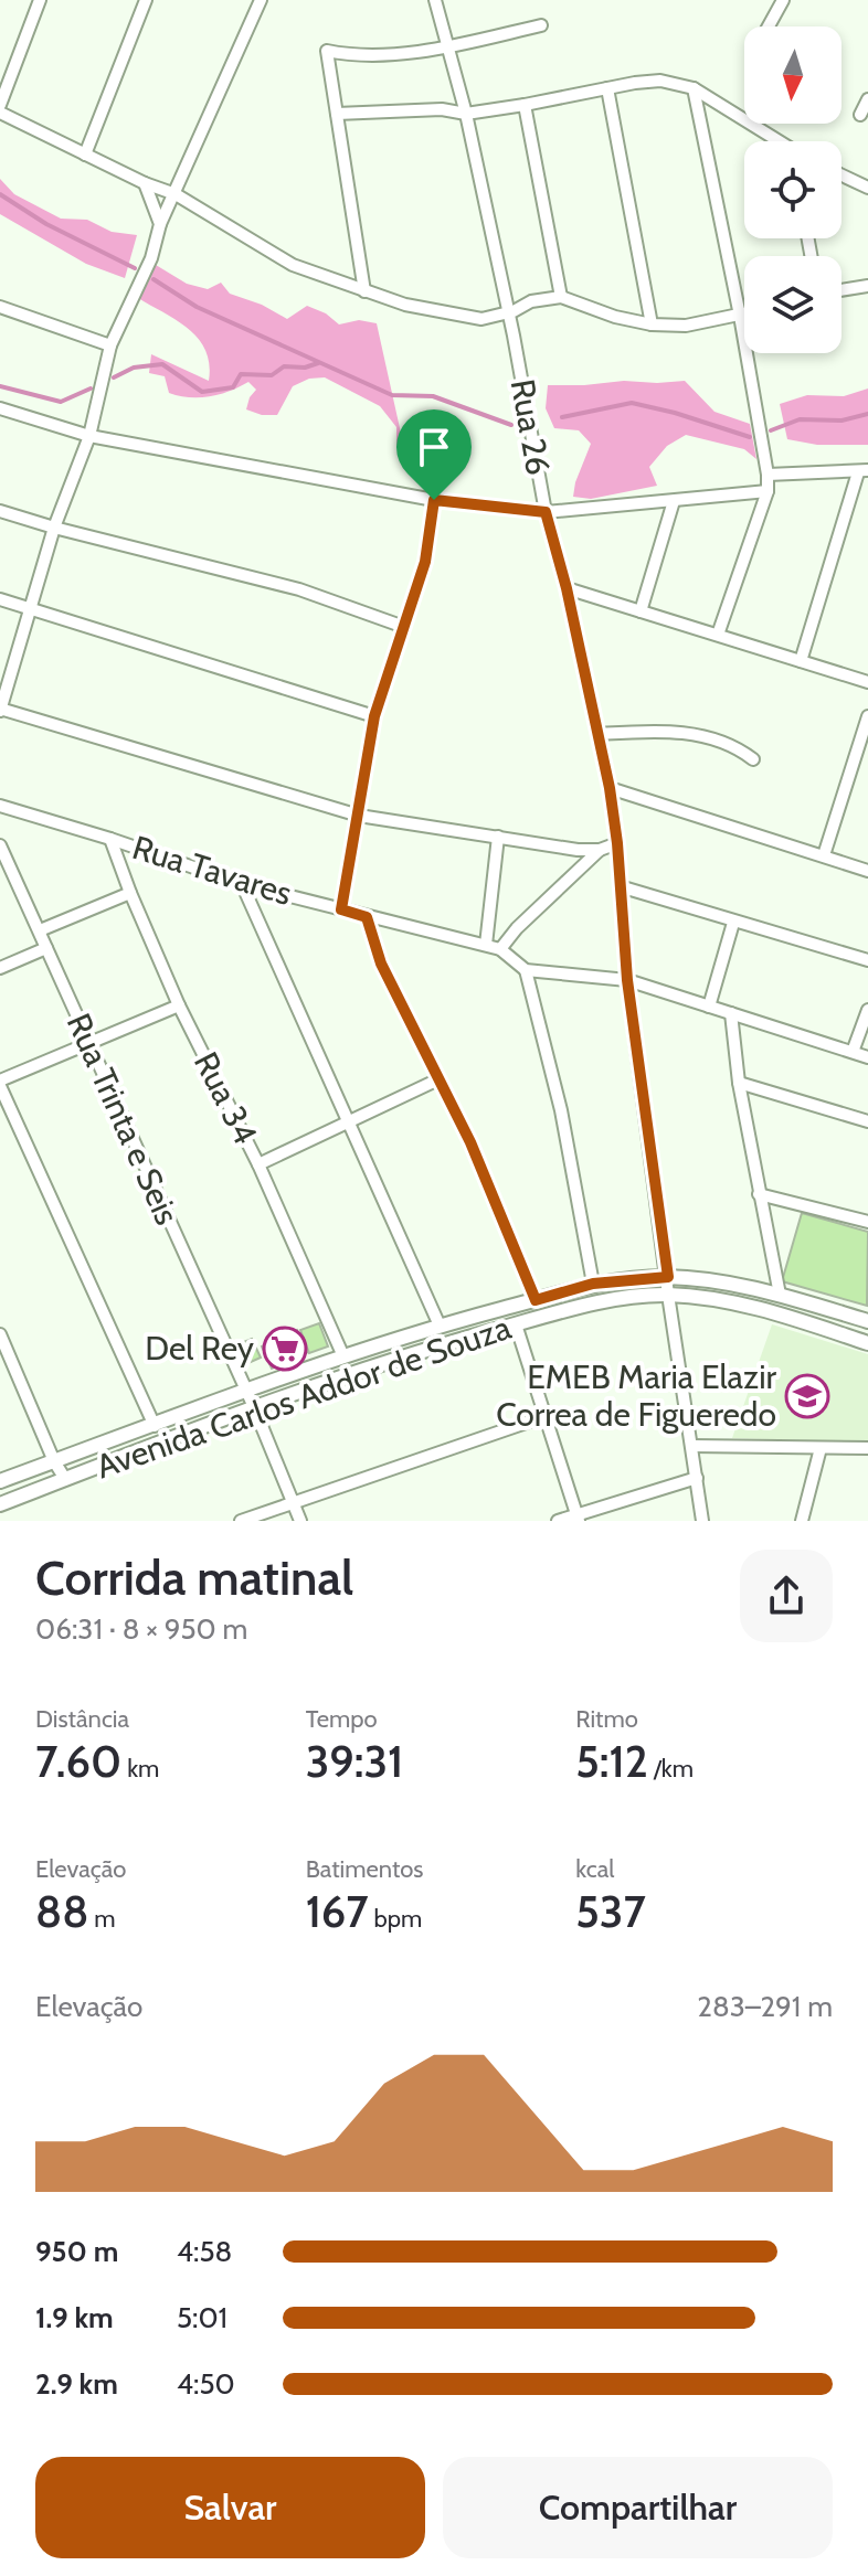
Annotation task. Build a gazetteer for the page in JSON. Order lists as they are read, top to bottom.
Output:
{
  "streets": {
    "street": [
      "Rua 26",
      "Rua Tavares",
      "Rua 34",
      "Rua Trinta e Seis",
      "Avenida Carlos Addor de Souza"
    ]
  },
  "crossings": [
    ["Rua 26", "Avenida Carlos Addor de Souza"],
    ["Rua Tavares", "Rua 34"],
    ["Rua 34", "Avenida Carlos Addor de Souza"],
    ["Rua Trinta e Seis", "Avenida Carlos Addor de Souza"]
  ],
  "places": {
    "supermarket": ["Del Rey"],
    "school or university": ["EMEB Maria Elazir Correa de Figueredo"]
  },
  "north": "bottom",
  "page": {
    "heading": ["Corrida matinal", "06:31 · 8 × 950 m"],
    "stats": [
      ["Distância", "7.60 km"],
      ["Tempo", "39:31"],
      ["Ritmo", "5:12 /km"],
      ["Elevação", "88 m"],
      ["Batimentos", "167 bpm"],
      ["kcal", "537"]
    ],
    "chart": ["Elevação", "283–291 m"],
    "list": [
      {
        "name": "950 m",
        "note": "4:58"
      },
      {
        "name": "1.9 km",
        "note": "5:01"
      },
      {
        "name": "2.9 km",
        "note": "4:50"
      }
    ],
    "buttons": ["Salvar", "Compartilhar"]
  }
}
